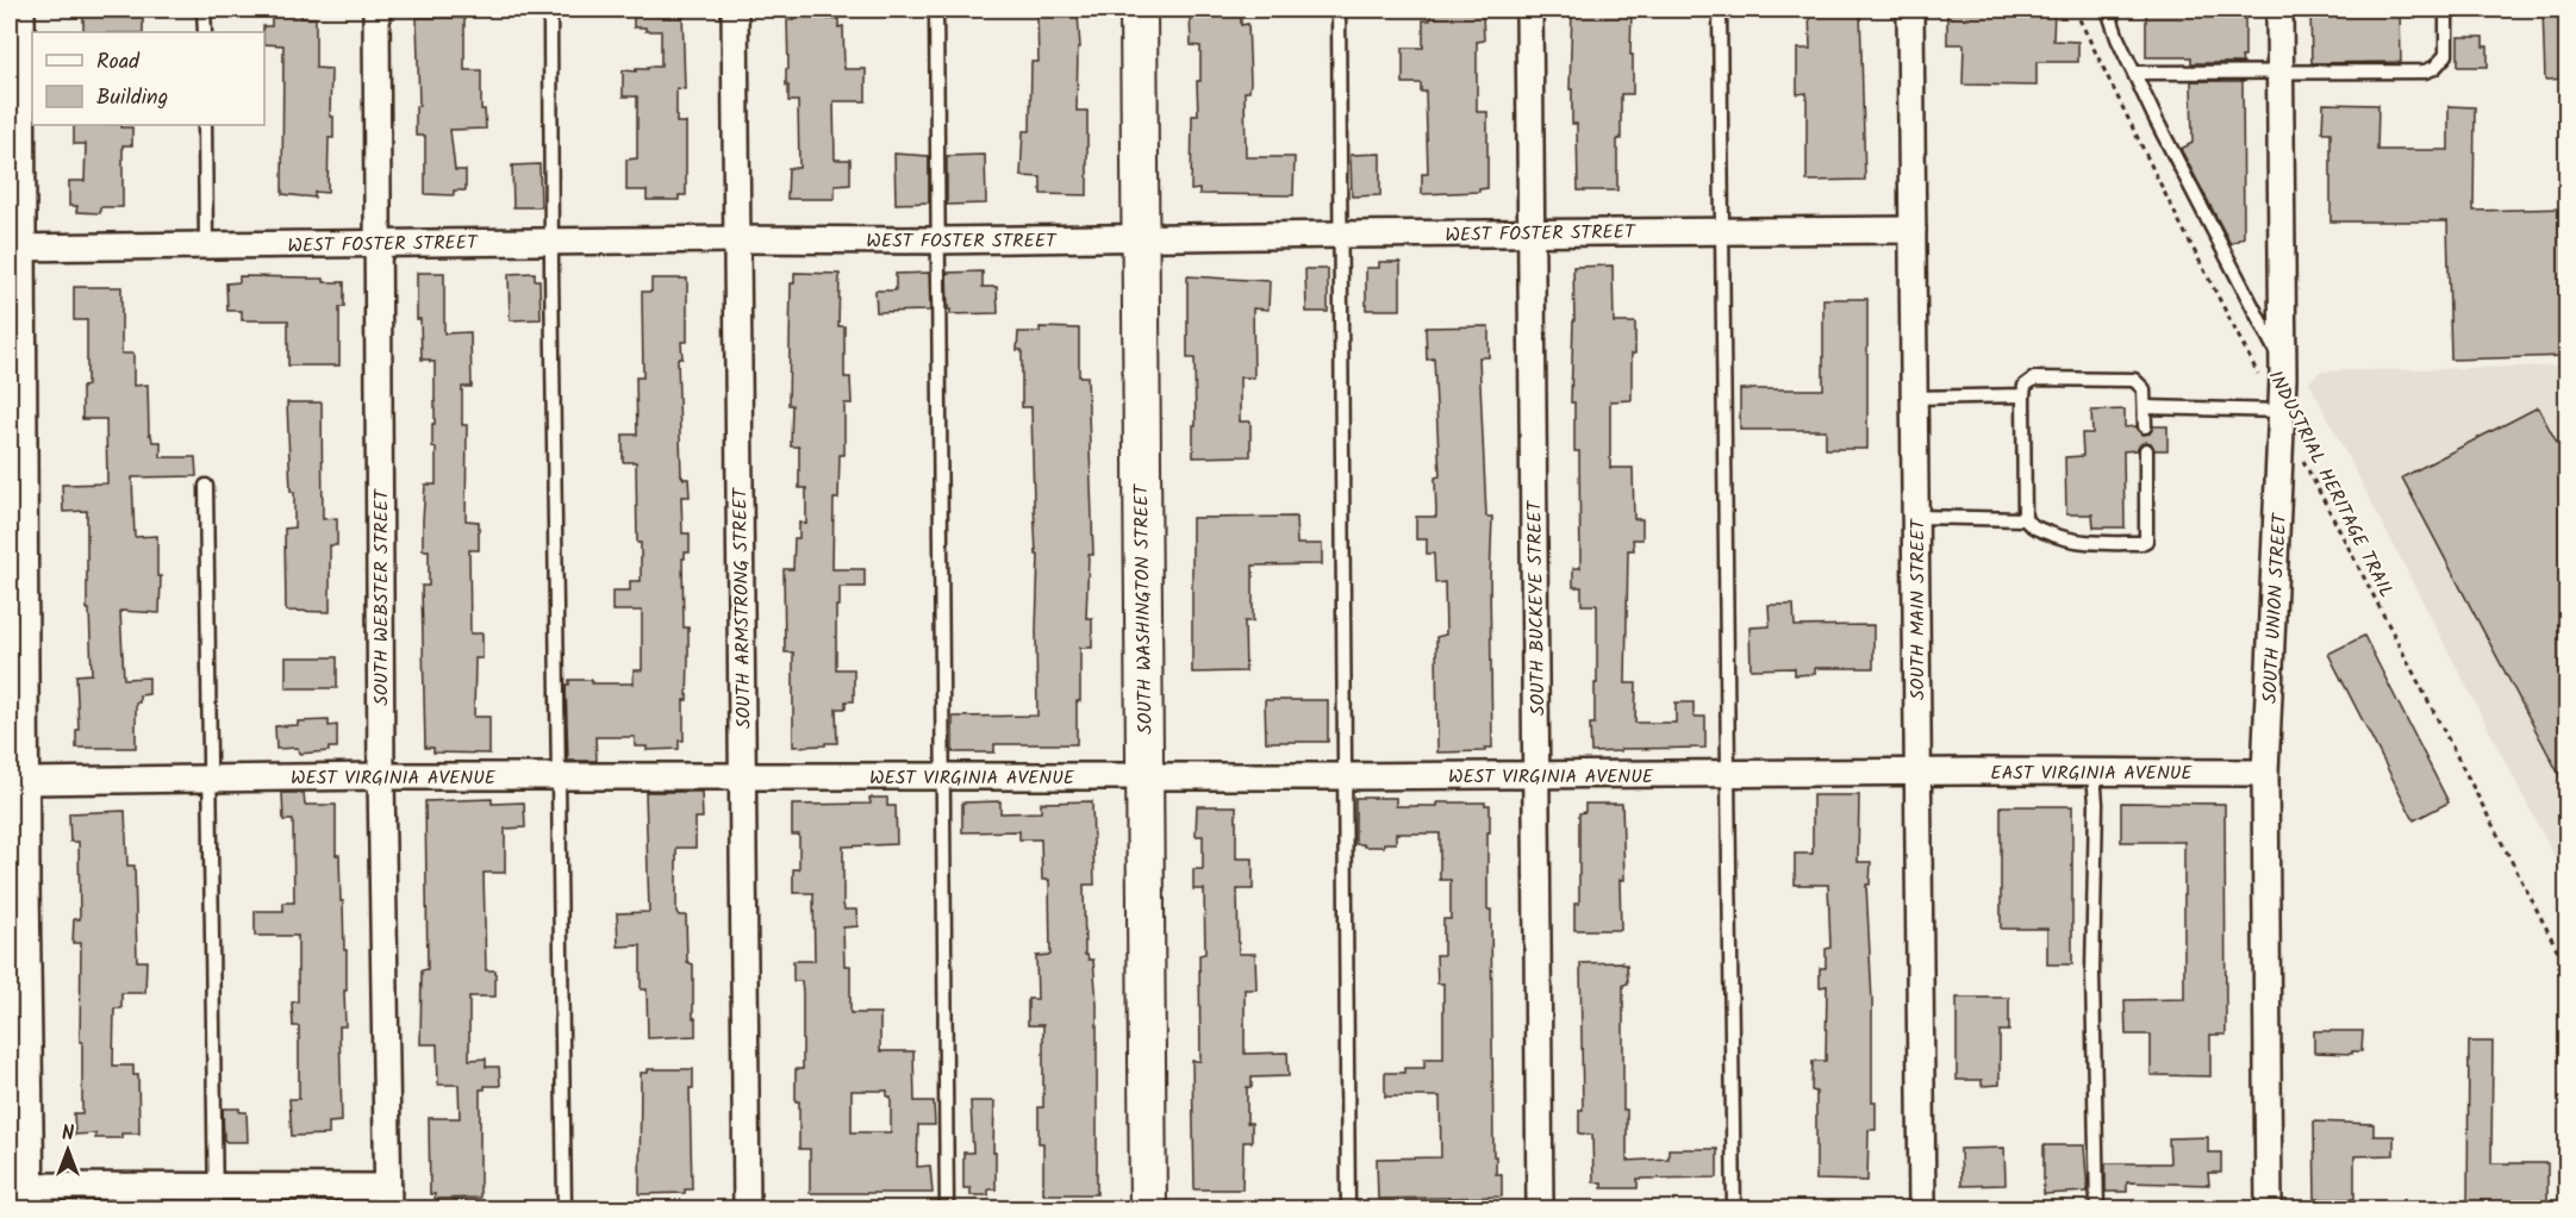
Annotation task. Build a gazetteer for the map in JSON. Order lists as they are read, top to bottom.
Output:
{
  "streets": {
    "main road": ["SOUTH WASHINGTON STREET"],
    "street": [
      "WEST FOSTER STREET",
      "SOUTH WEBSTER STREET",
      "SOUTH ARMSTRONG STREET",
      "SOUTH BUCKEYE STREET",
      "SOUTH UNION STREET",
      "SOUTH MAIN STREET",
      "EAST VIRGINIA AVENUE",
      "WEST VIRGINIA AVENUE"
    ],
    "path": ["INDUSTRIAL HERITAGE TRAIL"]
  },
  "crossings": [
    ["WEST FOSTER STREET", "SOUTH WEBSTER STREET"],
    ["WEST FOSTER STREET", "SOUTH ARMSTRONG STREET"],
    ["WEST FOSTER STREET", "SOUTH BUCKEYE STREET"],
    ["WEST FOSTER STREET", "SOUTH WASHINGTON STREET"],
    ["WEST FOSTER STREET", "SOUTH MAIN STREET"],
    ["INDUSTRIAL HERITAGE TRAIL", "SOUTH UNION STREET"],
    ["SOUTH WEBSTER STREET", "WEST VIRGINIA AVENUE"],
    ["SOUTH ARMSTRONG STREET", "WEST VIRGINIA AVENUE"],
    ["SOUTH BUCKEYE STREET", "WEST VIRGINIA AVENUE"],
    ["SOUTH UNION STREET", "EAST VIRGINIA AVENUE"],
    ["SOUTH WASHINGTON STREET", "WEST VIRGINIA AVENUE"],
    ["SOUTH MAIN STREET", "EAST VIRGINIA AVENUE"],
    ["SOUTH MAIN STREET", "WEST VIRGINIA AVENUE"],
    ["EAST VIRGINIA AVENUE", "WEST VIRGINIA AVENUE"]
  ],
  "legend": ["Road", "Building"],
  "north": "top"
}
